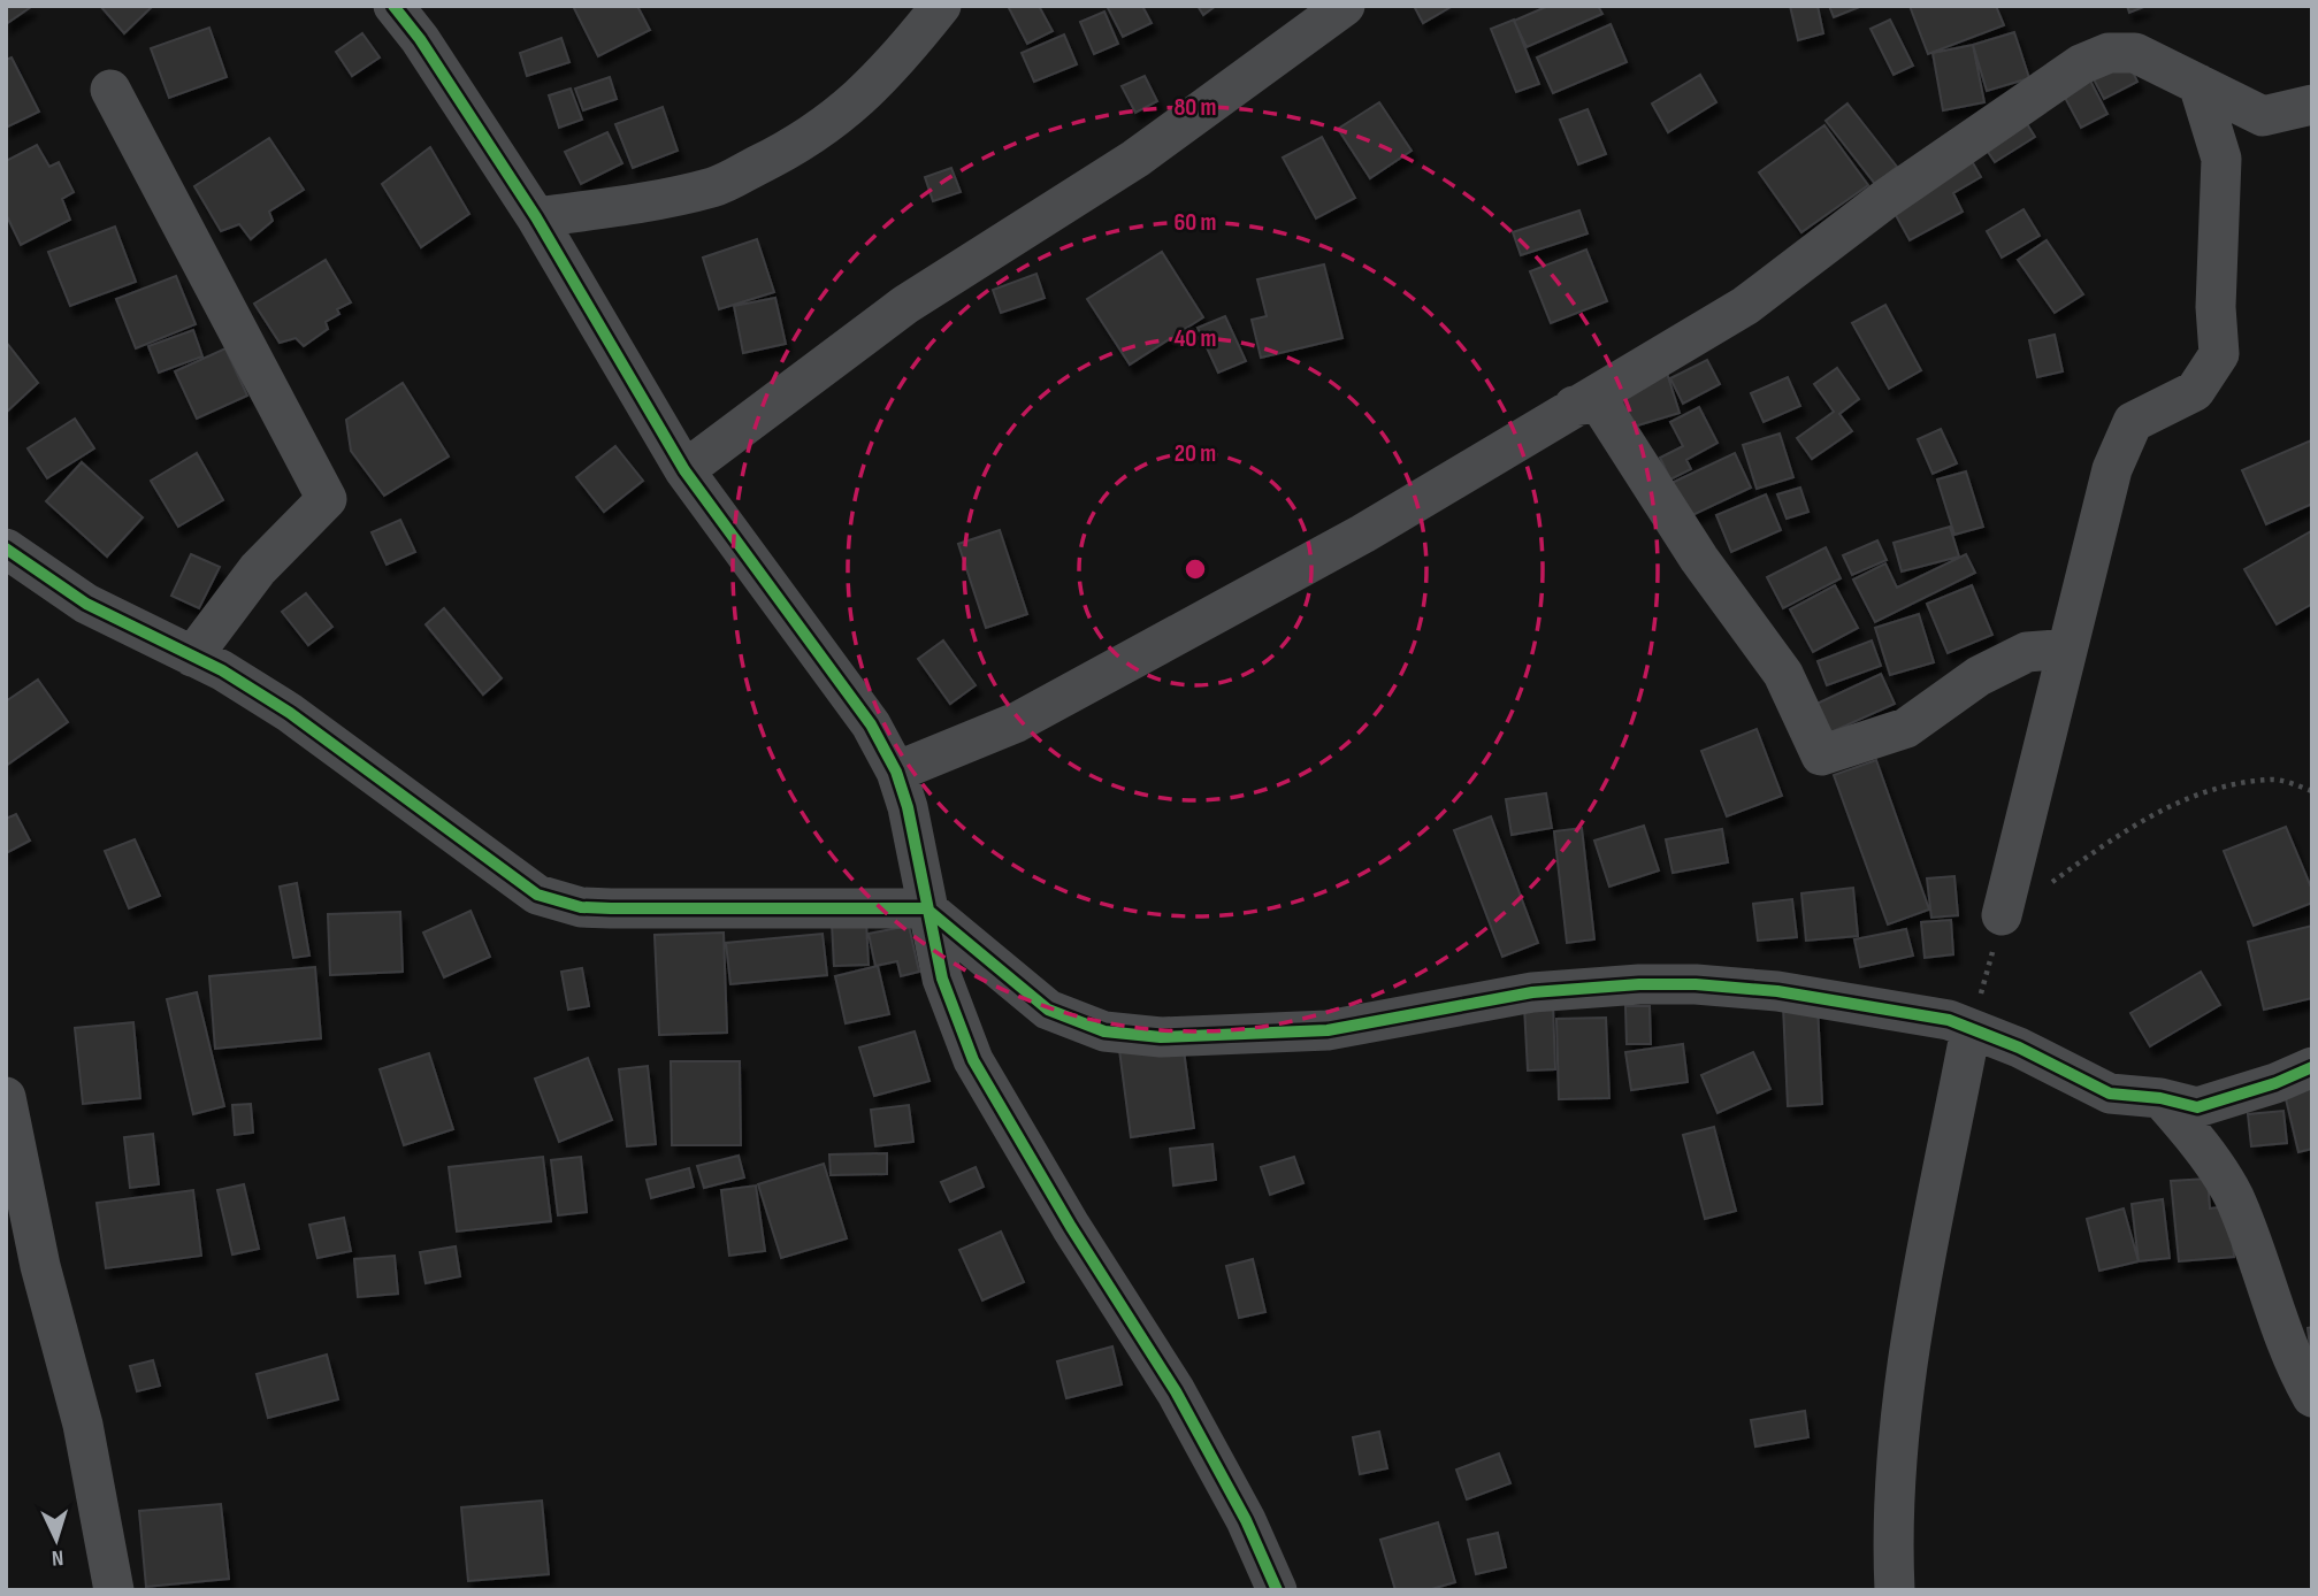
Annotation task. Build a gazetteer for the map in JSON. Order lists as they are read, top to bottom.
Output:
{
  "north": "bottom",
  "rings": [
    "80 m",
    "60 m",
    "40 m",
    "20 m"
  ]
}
